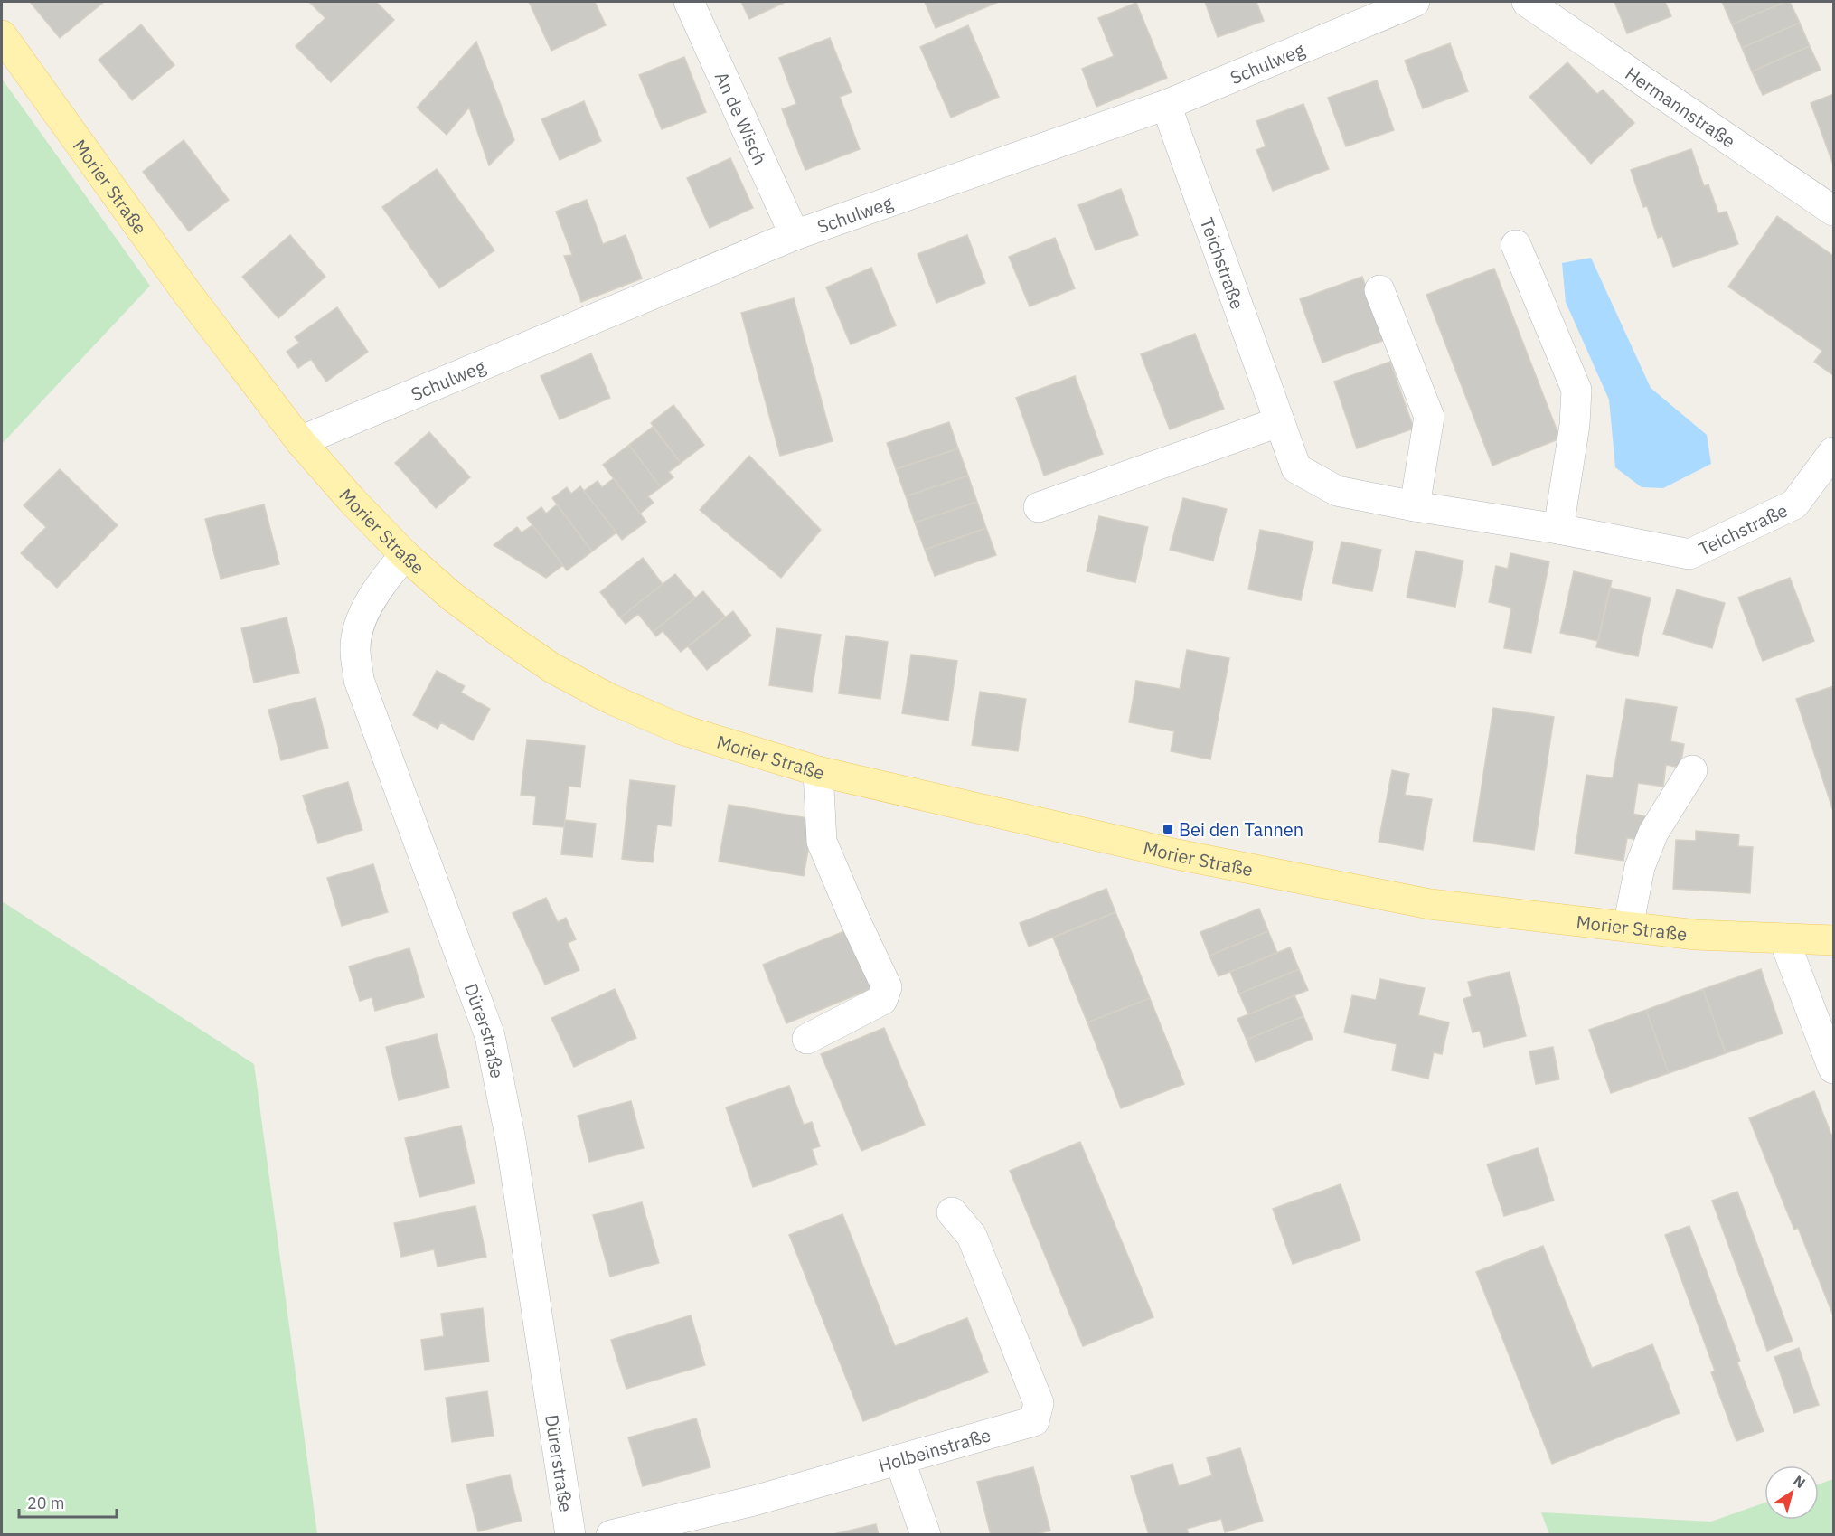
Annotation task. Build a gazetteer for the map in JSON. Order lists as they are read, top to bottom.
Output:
{
  "streets": {
    "main road": ["Morier Straße"],
    "street": [
      "Schulweg",
      "Hermannstraße",
      "An de Wisch",
      "Teichstraße",
      "Dürerstraße",
      "Holbeinstraße"
    ]
  },
  "crossings": [
    ["Schulweg", "An de Wisch"],
    ["Schulweg", "Morier Straße"],
    ["Schulweg", "Teichstraße"],
    ["Morier Straße", "Dürerstraße"]
  ],
  "places": {
    "transit": ["Bei den Tannen"]
  },
  "scale_bar": "20 m",
  "north": "top right"
}
